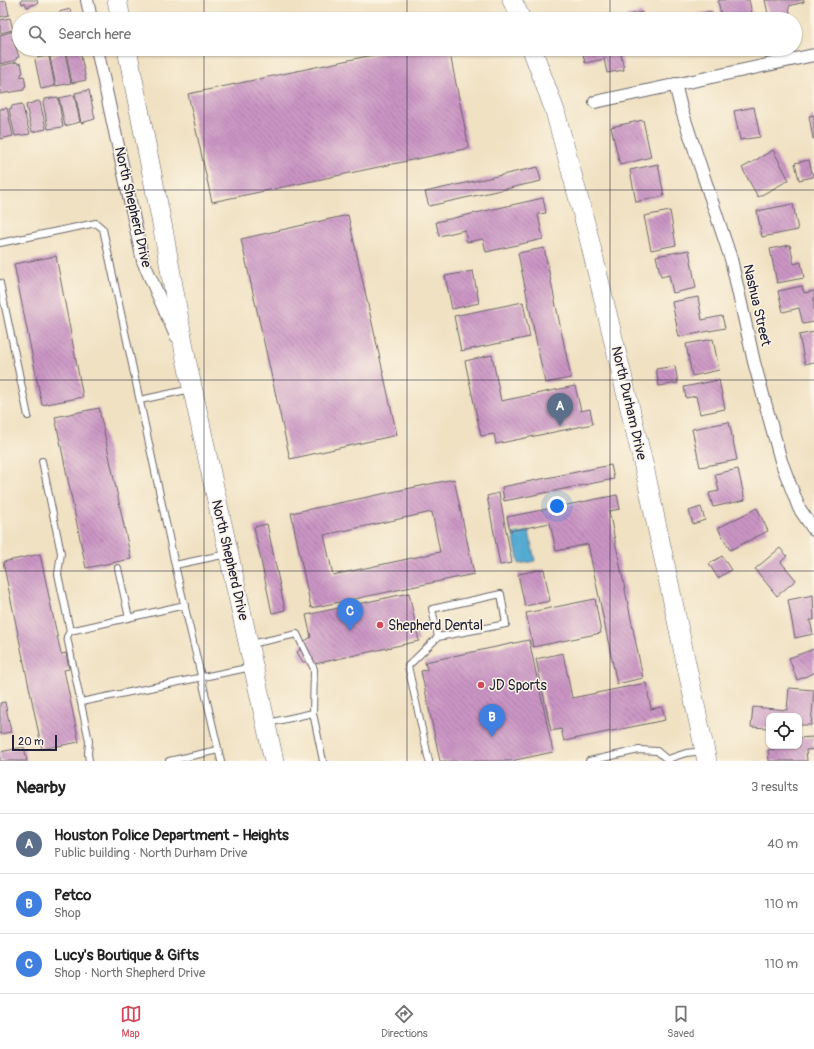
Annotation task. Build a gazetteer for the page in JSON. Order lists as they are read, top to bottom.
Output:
{
  "streets": {
    "main road": ["North Shepherd Drive", "North Durham Drive"],
    "street": ["Nashua Street"]
  },
  "places": ["Shepherd Dental", "JD Sports"],
  "scale_bar": "20 m",
  "page": {
    "search": "Search here",
    "pins": ["A", "C", "B"],
    "scale": "20 m",
    "heading": ["Nearby", "3 results"],
    "list": [
      {
        "mark": "A",
        "name": "Houston Police Department - Heights",
        "note": "Public building · North Durham Drive",
        "value": "40 m"
      },
      {
        "mark": "B",
        "name": "Petco",
        "note": "Shop",
        "value": "110 m"
      },
      {
        "mark": "C",
        "name": "Lucy's Boutique & Gifts",
        "note": "Shop · North Shepherd Drive",
        "value": "110 m"
      }
    ],
    "nav": ["Map", "Directions", "Saved"]
  }
}
